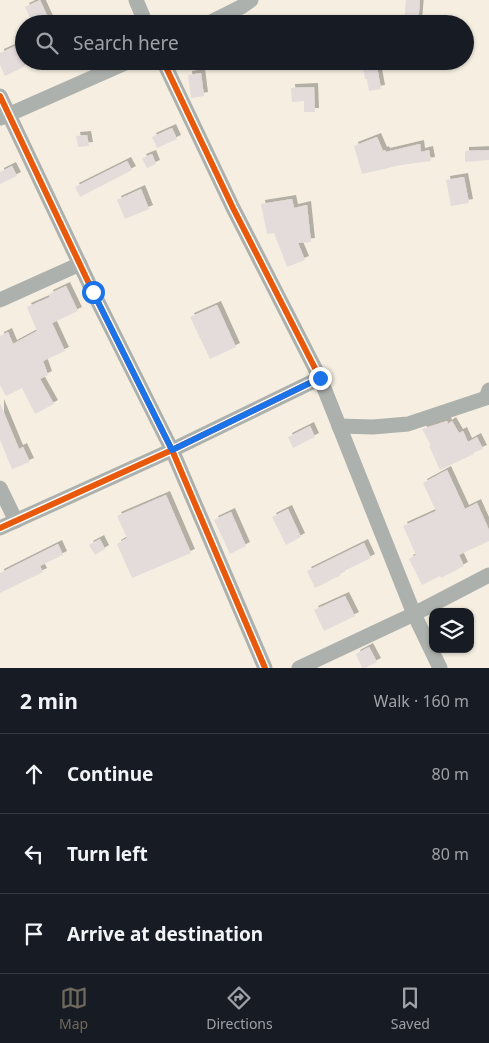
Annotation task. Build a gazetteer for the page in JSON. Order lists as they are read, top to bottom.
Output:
{
  "page": {
    "search": "Search here",
    "heading": ["2 min", "Walk · 160 m"],
    "list": [
      ["Continue", "80 m"],
      ["Turn left", "80 m"],
      "Arrive at destination"
    ],
    "nav": ["Map", "Directions", "Saved"]
  }
}
